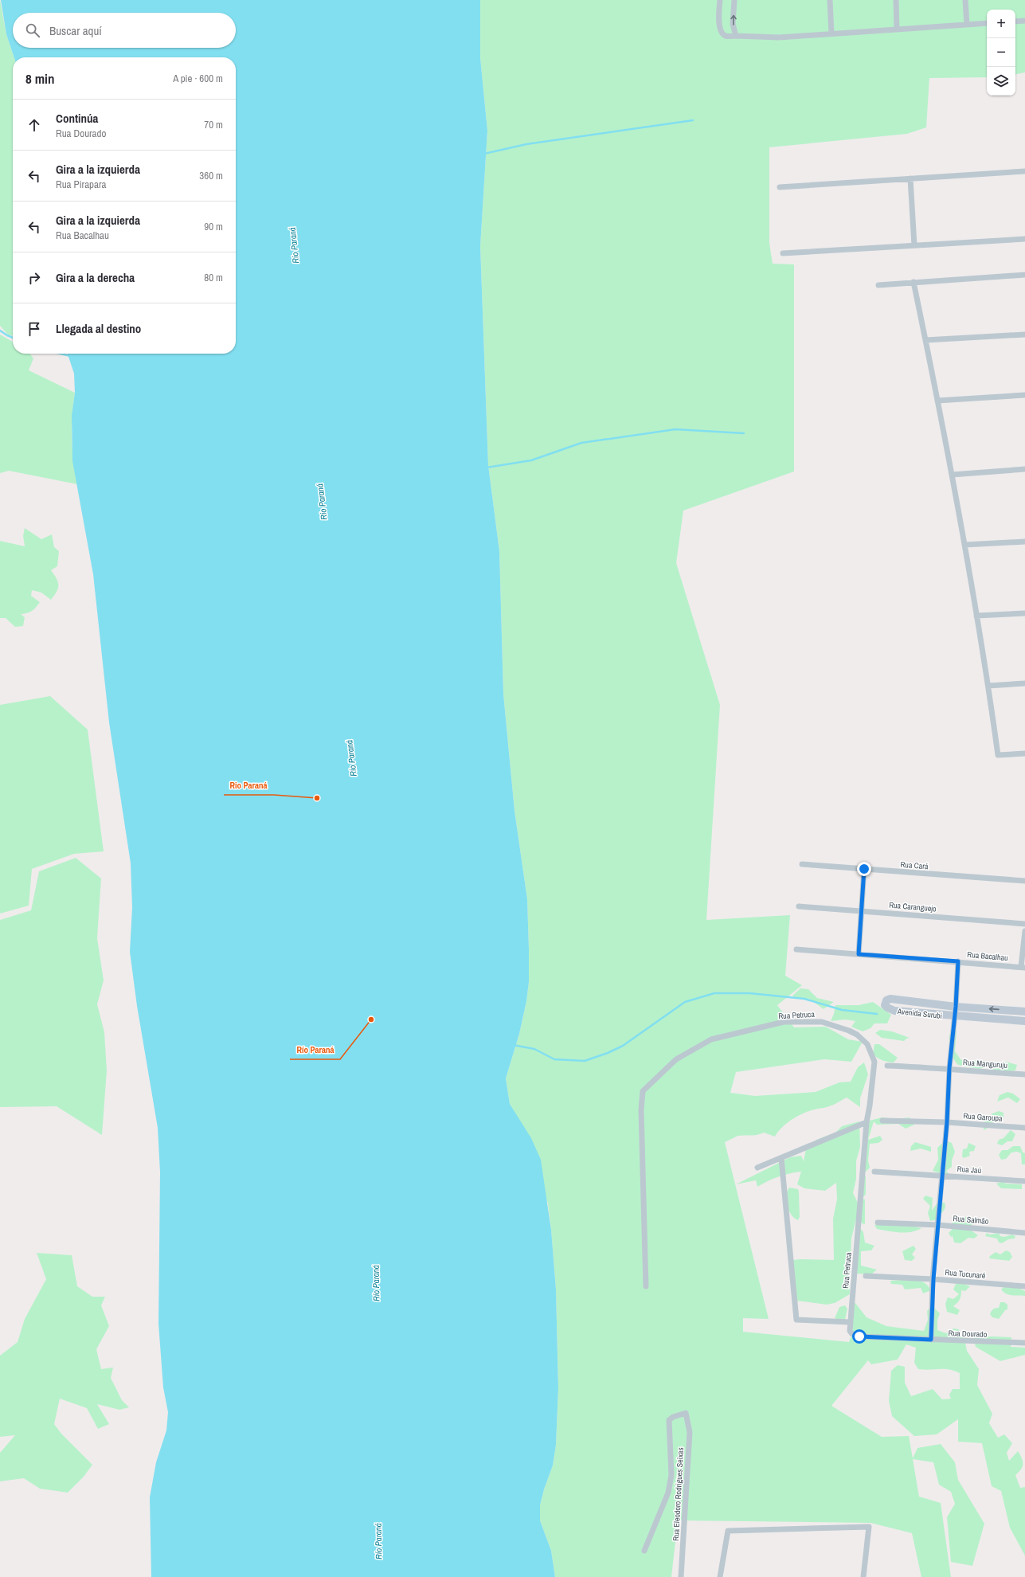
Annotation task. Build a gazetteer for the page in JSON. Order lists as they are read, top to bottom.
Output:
{
  "streets": {
    "street": [
      "Rua Cará",
      "Rua Caranguejo",
      "Rua Bacalhau",
      "Avenida Surubi",
      "Rua Petruca",
      "Rua Manguruju",
      "Rua Garoupa",
      "Rua Jaú",
      "Rua Salmão",
      "Rua Tucunaré",
      "Rua Dourado",
      "Rua Eleodoro Rodrigues Seixas"
    ]
  },
  "crossings": [
    ["Rua Petruca", "Rua Dourado"]
  ],
  "water": ["Río Paraná"],
  "places": ["Rio Paraná", "Río Paraná"],
  "page": {
    "map_buttons": ["+", "−"],
    "search": "Buscar aquí",
    "heading": ["8 min", "A pie · 600 m"],
    "list": [
      ["Continúa", "Rua Dourado", "70 m"],
      ["Gira a la izquierda", "Rua Pirapara", "360 m"],
      ["Gira a la izquierda", "Rua Bacalhau", "90 m"],
      ["Gira a la derecha", "80 m"],
      "Llegada al destino"
    ]
  }
}
